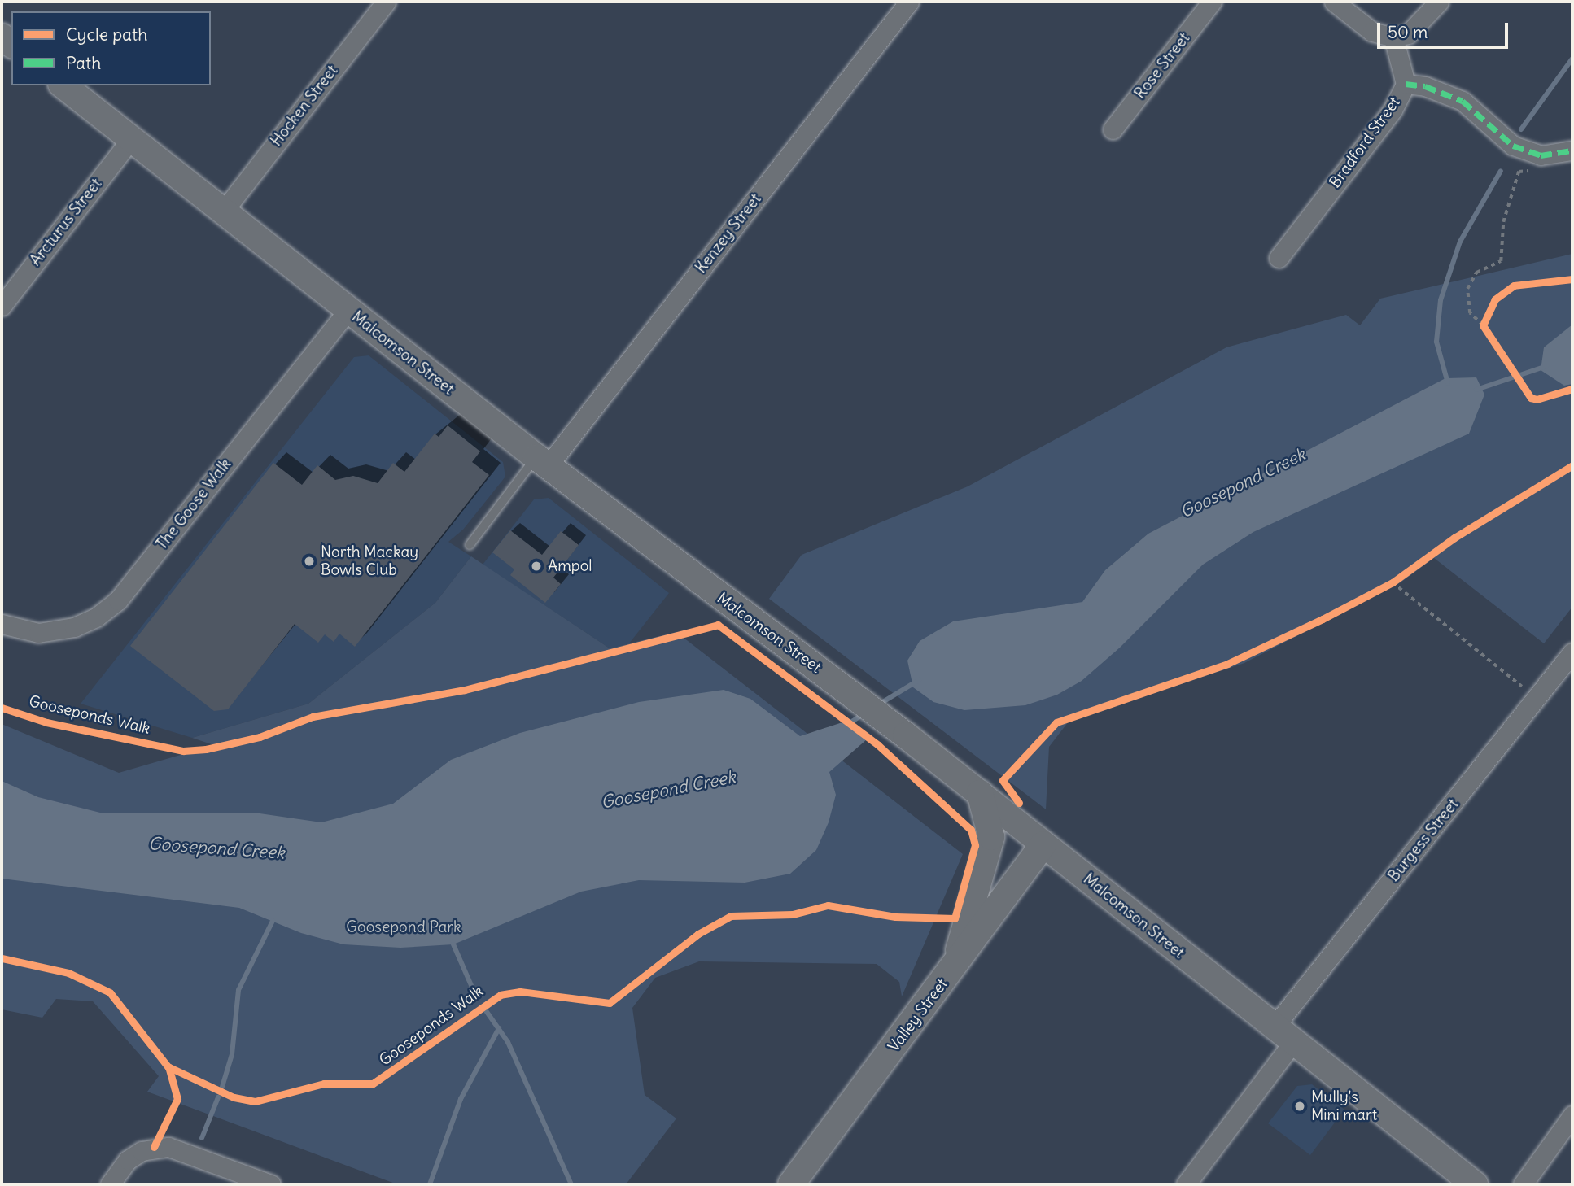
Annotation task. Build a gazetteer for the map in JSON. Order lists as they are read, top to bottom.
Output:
{
  "streets": {
    "main road": ["Malcomson Street", "Valley Street"],
    "street": [
      "Rose Street",
      "Hocken Street",
      "Bradford Street",
      "Arcturus Street",
      "Kenzey Street",
      "The Goose Walk",
      "Burgess Street"
    ],
    "cycle path": ["Gooseponds Walk"]
  },
  "crossings": [
    ["Hocken Street", "Malcomson Street"],
    ["Arcturus Street", "Malcomson Street"],
    ["Kenzey Street", "Malcomson Street"],
    ["Malcomson Street", "The Goose Walk"],
    ["Malcomson Street", "Burgess Street"],
    ["Malcomson Street", "Valley Street"]
  ],
  "water": ["Goosepond Creek"],
  "parks": ["Goosepond Park"],
  "places": ["North Mackay Bowls Club", "Ampol", "Mully's Mini mart"],
  "legend": ["Cycle path", "Path"],
  "scale_bar": "50 m"
}
